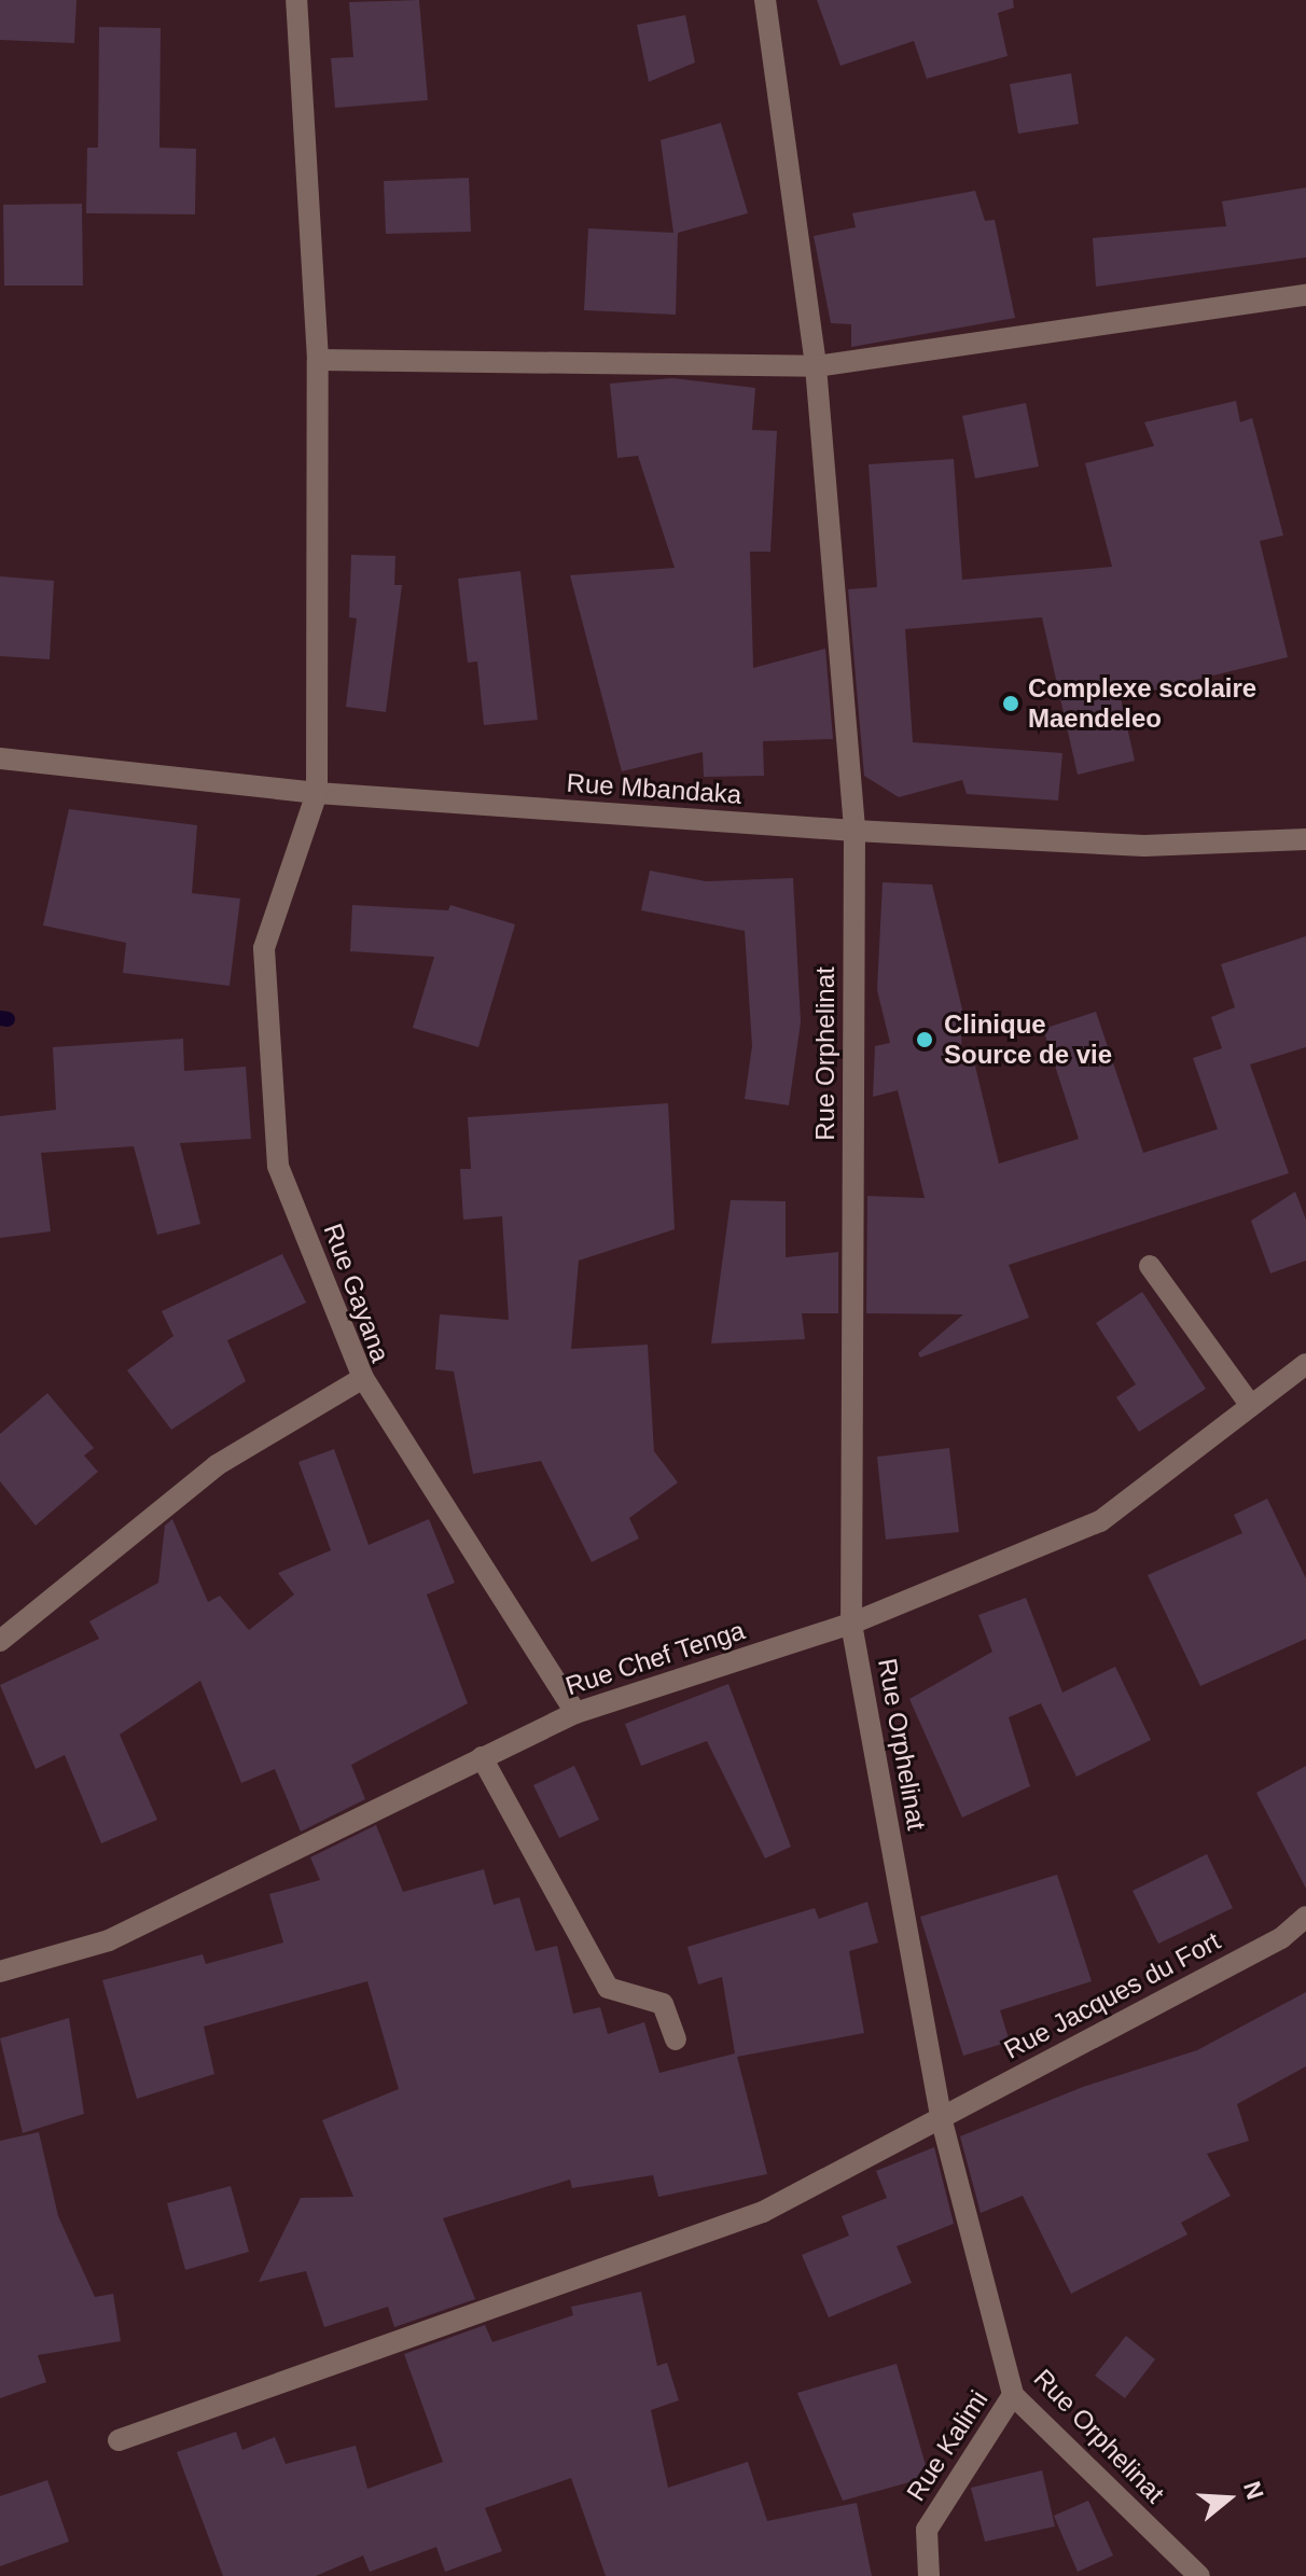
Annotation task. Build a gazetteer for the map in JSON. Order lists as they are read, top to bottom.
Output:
{
  "streets": {
    "street": [
      "Rue Mbandaka",
      "Rue Orphelinat",
      "Rue Gayana",
      "Rue Chef Tenga",
      "Rue Jacques du Fort",
      "Rue Kalimi"
    ]
  },
  "crossings": [
    ["Rue Mbandaka", "Rue Orphelinat"],
    ["Rue Mbandaka", "Rue Gayana"],
    ["Rue Orphelinat", "Rue Chef Tenga"],
    ["Rue Orphelinat", "Rue Jacques du Fort"],
    ["Rue Orphelinat", "Rue Kalimi"]
  ],
  "places": ["Complexe scolaire Maendeleo", "Clinique Source de vie"],
  "north": "right"
}
